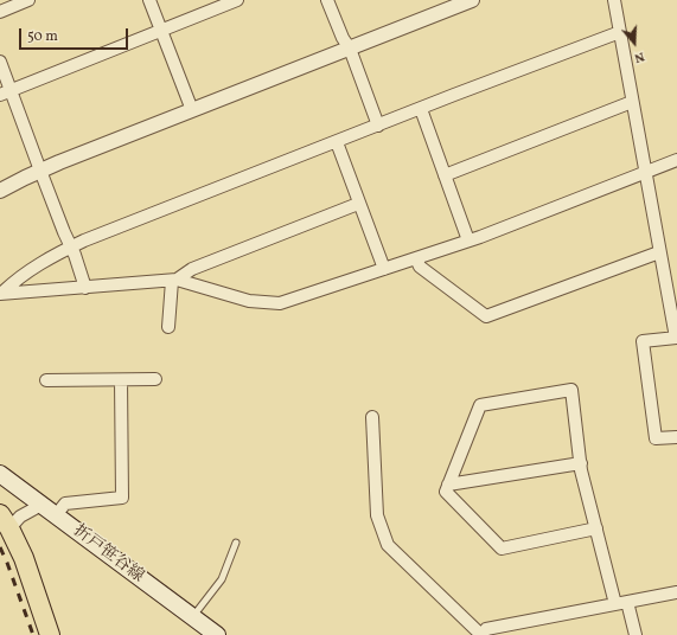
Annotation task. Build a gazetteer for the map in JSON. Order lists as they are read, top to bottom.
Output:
{
  "streets": {
    "main road": ["折戸笹谷線"]
  },
  "scale_bar": "50 m",
  "north": "bottom"
}
